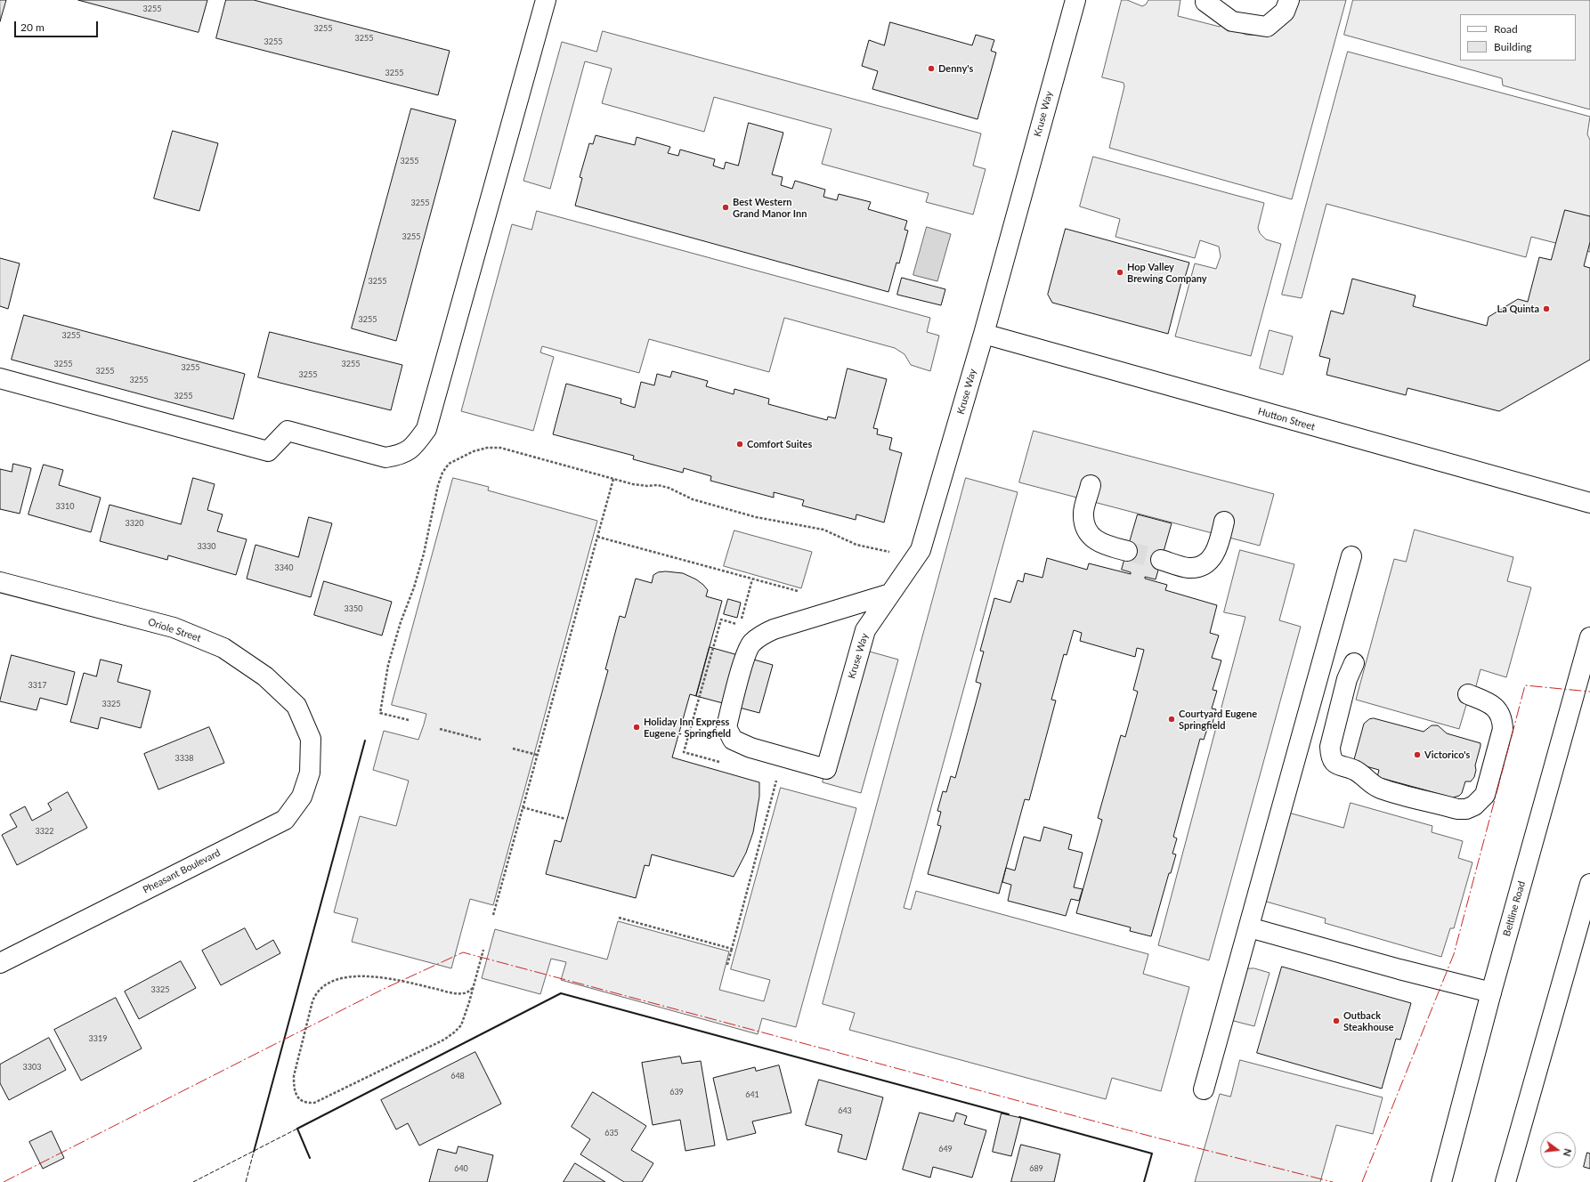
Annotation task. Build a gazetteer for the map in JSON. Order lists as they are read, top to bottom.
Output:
{
  "streets": {
    "street": [
      "Kruse Way",
      "Hutton Street",
      "Oriole Street",
      "Pheasant Boulevard",
      "Beltline Road"
    ]
  },
  "crossings": [
    ["Kruse Way", "Hutton Street"],
    ["Oriole Street", "Pheasant Boulevard"]
  ],
  "places": [
    "Denny's",
    "Best Western Grand Manor Inn",
    "Hop Valley Brewing Company",
    "La Quinta",
    "Comfort Suites",
    "Courtyard Eugene Springfield",
    "Holiday Inn Express Eugene - Springfield",
    "Victorico's",
    "Outback Steakhouse"
  ],
  "house_numbers": [
    "3255",
    "3255",
    "3255",
    "3255",
    "3255",
    "3255",
    "3255",
    "3255",
    "3255",
    "3255",
    "3255",
    "3255",
    "3255",
    "3255",
    "3255",
    "3255",
    "3255",
    "3255",
    "3310",
    "3320",
    "3330",
    "3340",
    "3350",
    "3317",
    "3325",
    "3338",
    "3322",
    "3325",
    "3319",
    "3303",
    "648",
    "639",
    "641",
    "643",
    "635",
    "649",
    "640",
    "689"
  ],
  "legend": ["Road", "Building"],
  "scale_bar": "20 m",
  "north": "right"
}
